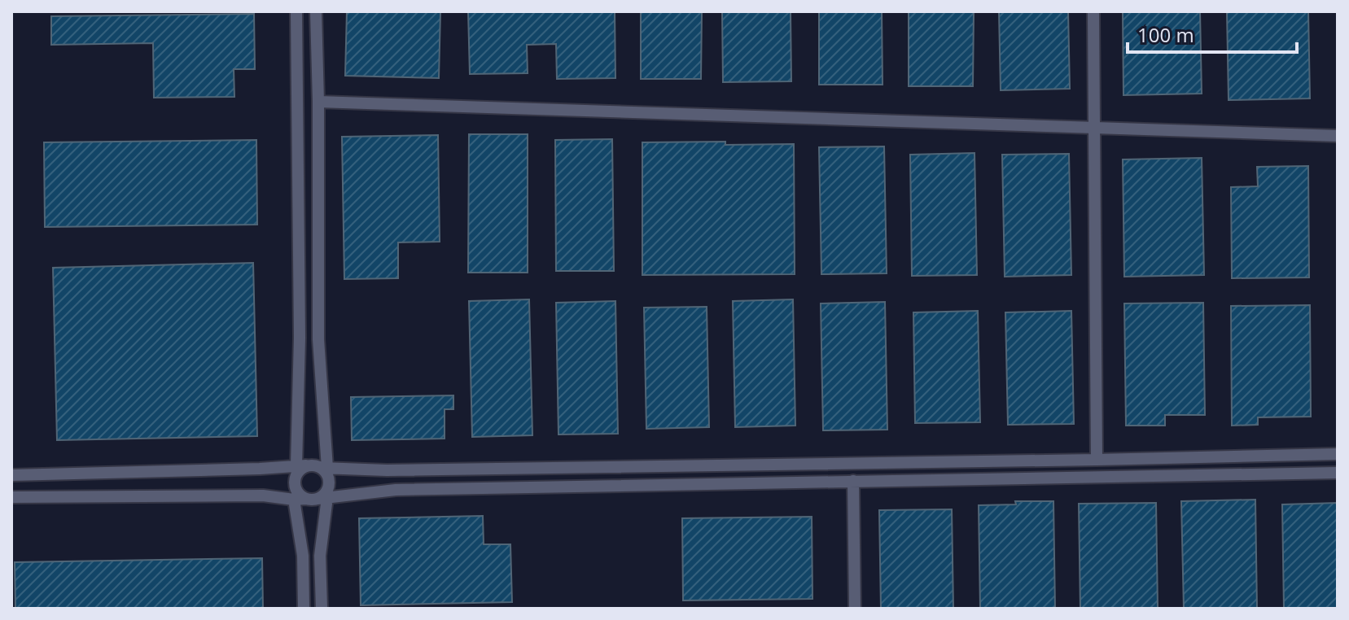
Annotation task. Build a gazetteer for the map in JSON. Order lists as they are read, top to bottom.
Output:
{
  "scale_bar": "100 m"
}
